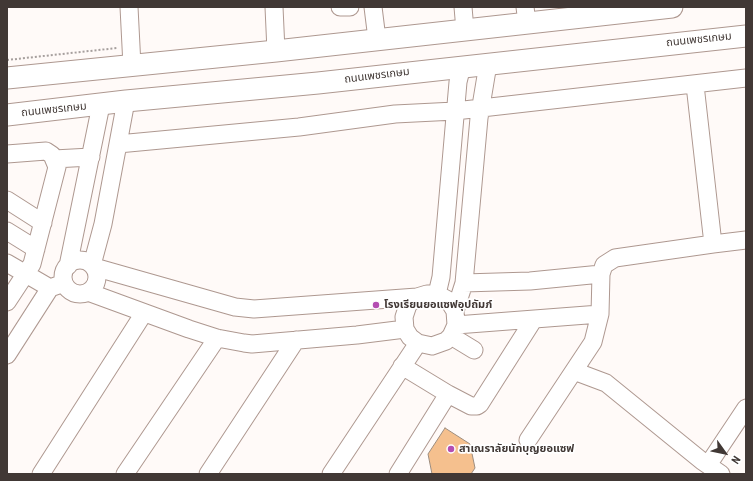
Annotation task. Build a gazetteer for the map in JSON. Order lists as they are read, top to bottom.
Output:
{
  "streets": {
    "main road": ["ถนนเพชรเกษม"]
  },
  "places": ["โรงเรียนยอแซฟอุปถัมภ์", "สาเณราลัยนักบุญยอแซฟ"],
  "north": "bottom right"
}
